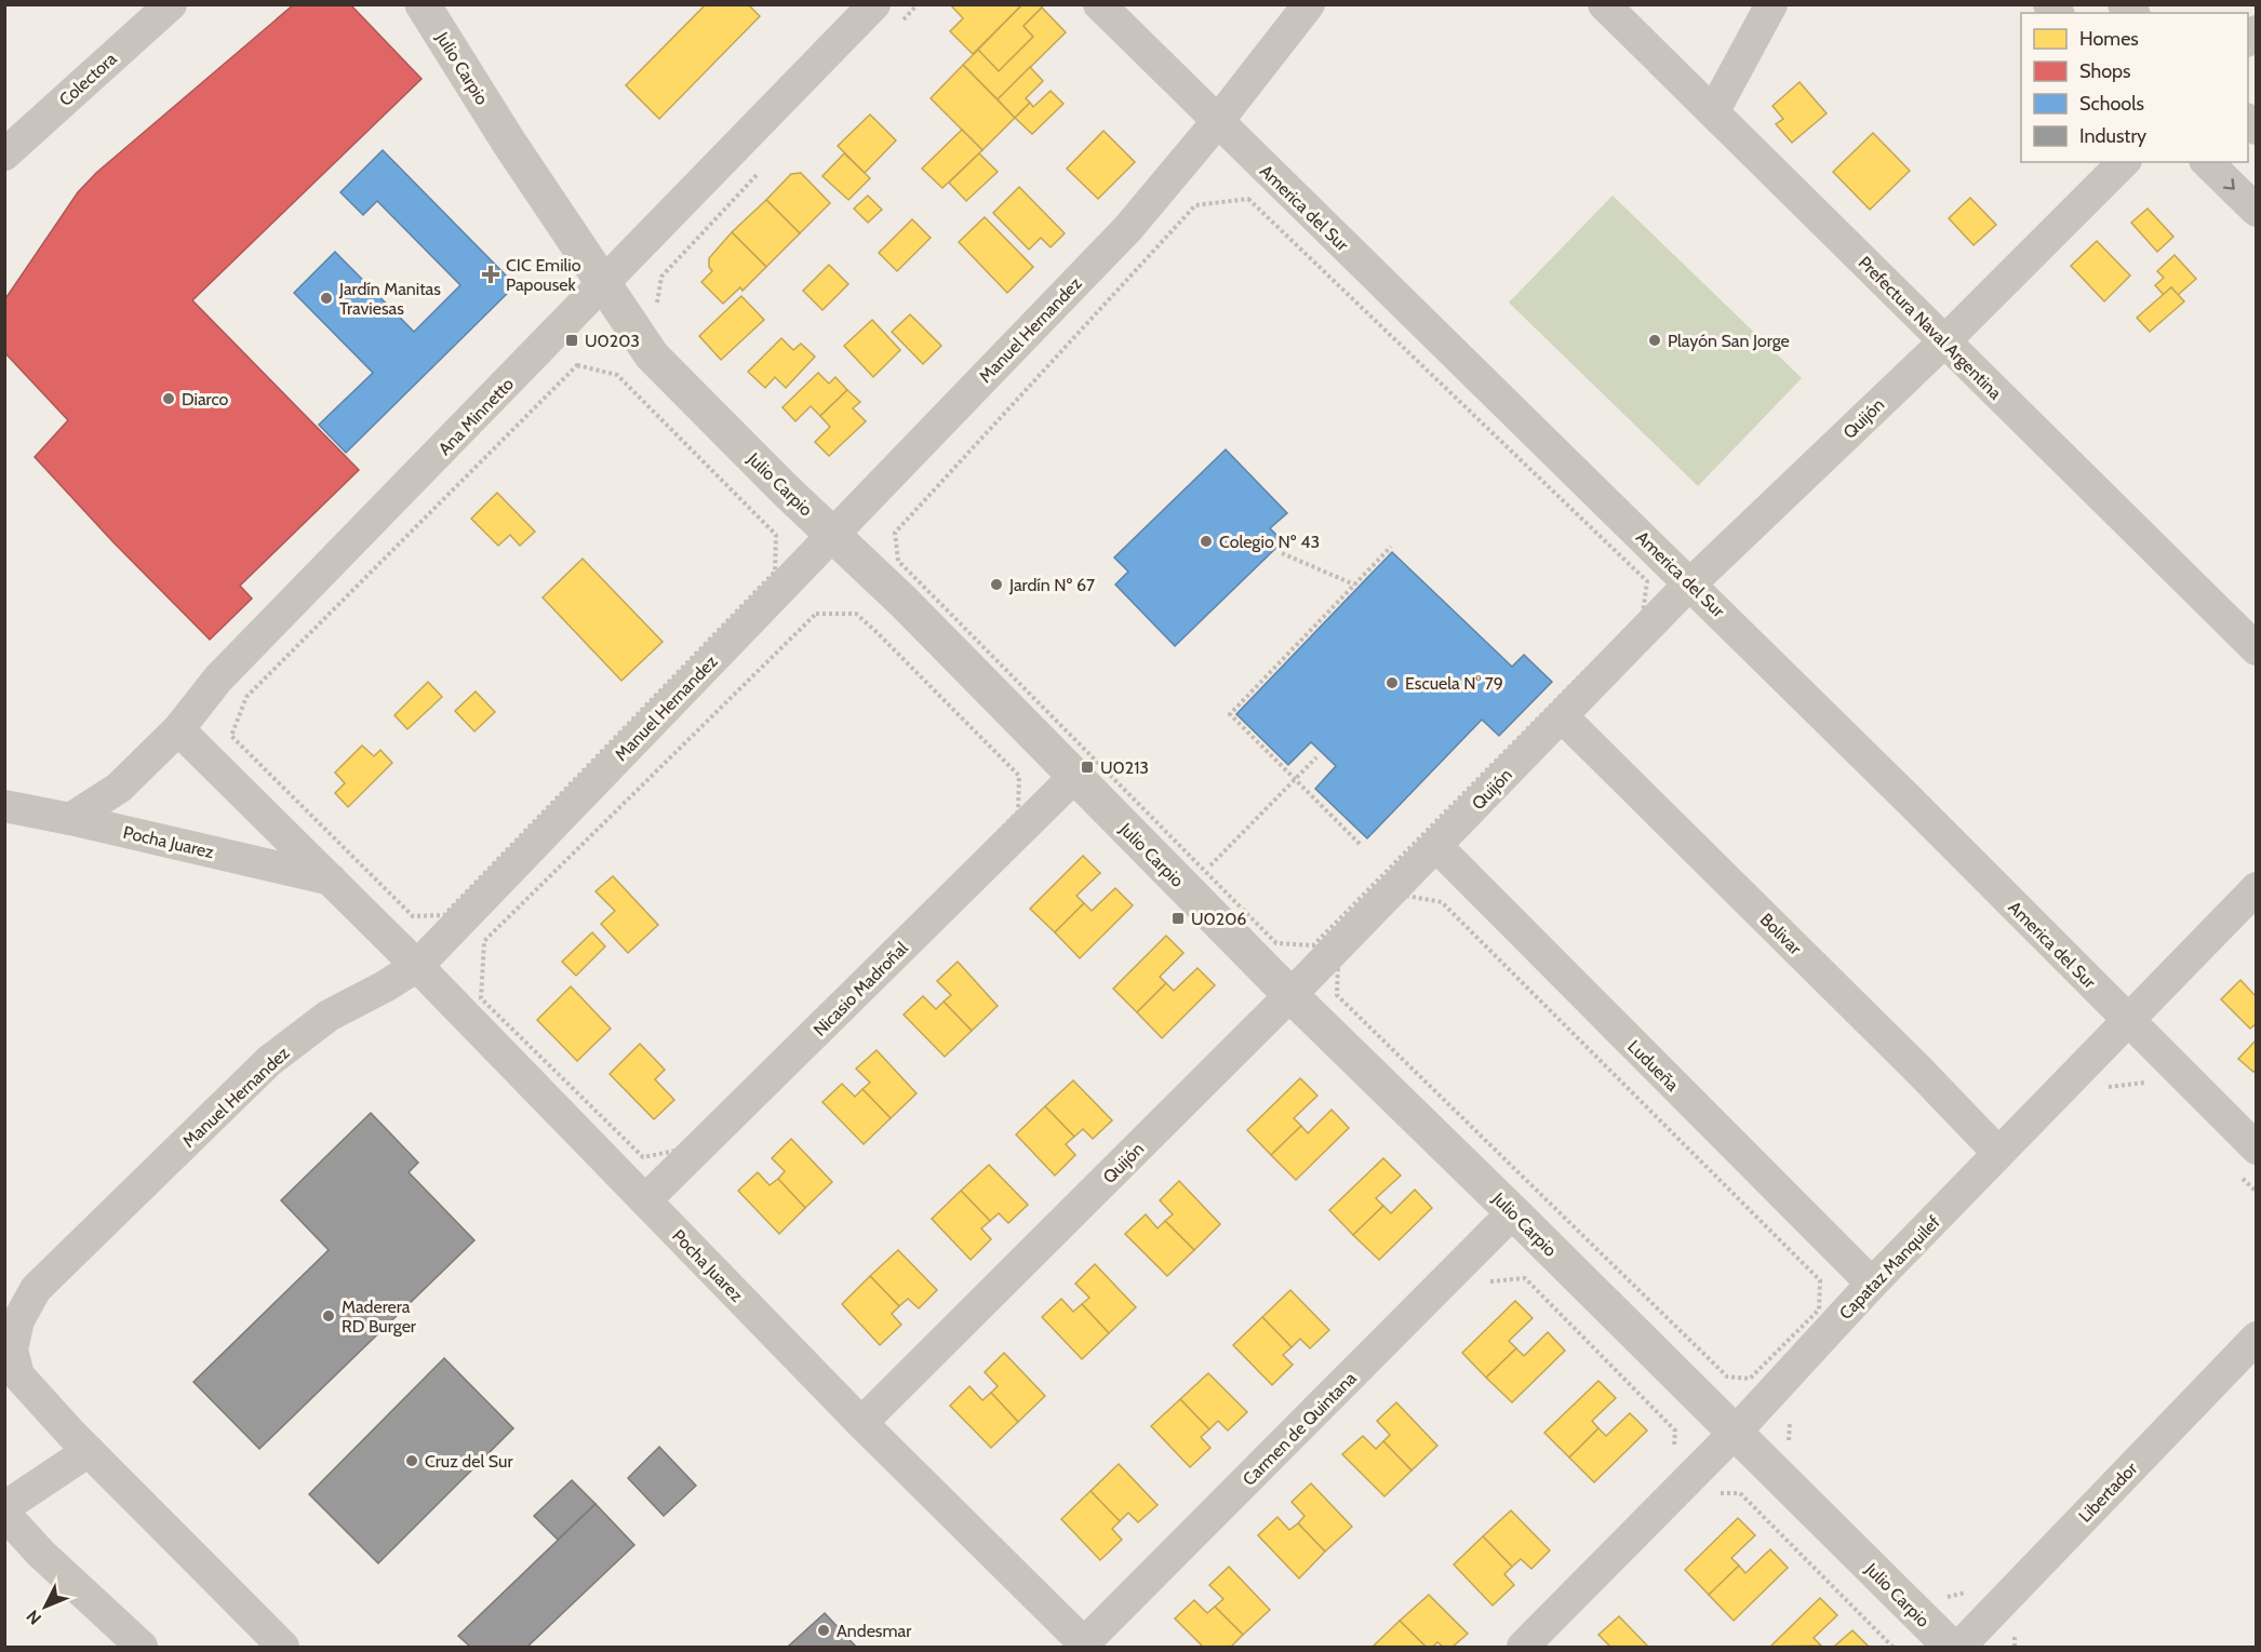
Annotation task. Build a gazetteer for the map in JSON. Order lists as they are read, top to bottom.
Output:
{
  "streets": {
    "street": [
      "Julio Carpio",
      "Colectora",
      "America del Sur",
      "Prefectura Naval Argentina",
      "Manuel Hernandez",
      "Ana Minnetto",
      "Quijón",
      "Pocha Juarez",
      "Bolivar",
      "Nicasio Madroñal",
      "Ludueña",
      "Capataz Manquilef",
      "Carmen de Quintana",
      "Libertador"
    ]
  },
  "crossings": [
    ["Julio Carpio", "Manuel Hernandez"],
    ["Julio Carpio", "Ana Minnetto"],
    ["Julio Carpio", "Quijón"],
    ["Julio Carpio", "Nicasio Madroñal"],
    ["Julio Carpio", "Capataz Manquilef"],
    ["Julio Carpio", "Carmen de Quintana"],
    ["America del Sur", "Manuel Hernandez"],
    ["America del Sur", "Quijón"],
    ["America del Sur", "Capataz Manquilef"],
    ["Prefectura Naval Argentina", "Quijón"],
    ["Manuel Hernandez", "Pocha Juarez"],
    ["Ana Minnetto", "Pocha Juarez"],
    ["Quijón", "Pocha Juarez"],
    ["Quijón", "Bolivar"],
    ["Quijón", "Ludueña"],
    ["Pocha Juarez", "Nicasio Madroñal"],
    ["Pocha Juarez", "Carmen de Quintana"],
    ["Bolivar", "Capataz Manquilef"],
    ["Ludueña", "Capataz Manquilef"]
  ],
  "places": {
    "health": ["CIC Emilio Papousek"],
    "other": [
      "Jardín Manitas Traviesas",
      "Playón San Jorge",
      "Diarco",
      "Colegio Nº 43",
      "Jardín Nº 67",
      "Escuela N° 79",
      "Maderera RD Burger",
      "Cruz del Sur",
      "Andesmar"
    ],
    "transit": ["U0203", "U0213", "U0206"]
  },
  "legend": [
    "Homes",
    "Shops",
    "Schools",
    "Industry"
  ],
  "north": "bottom left"
}
